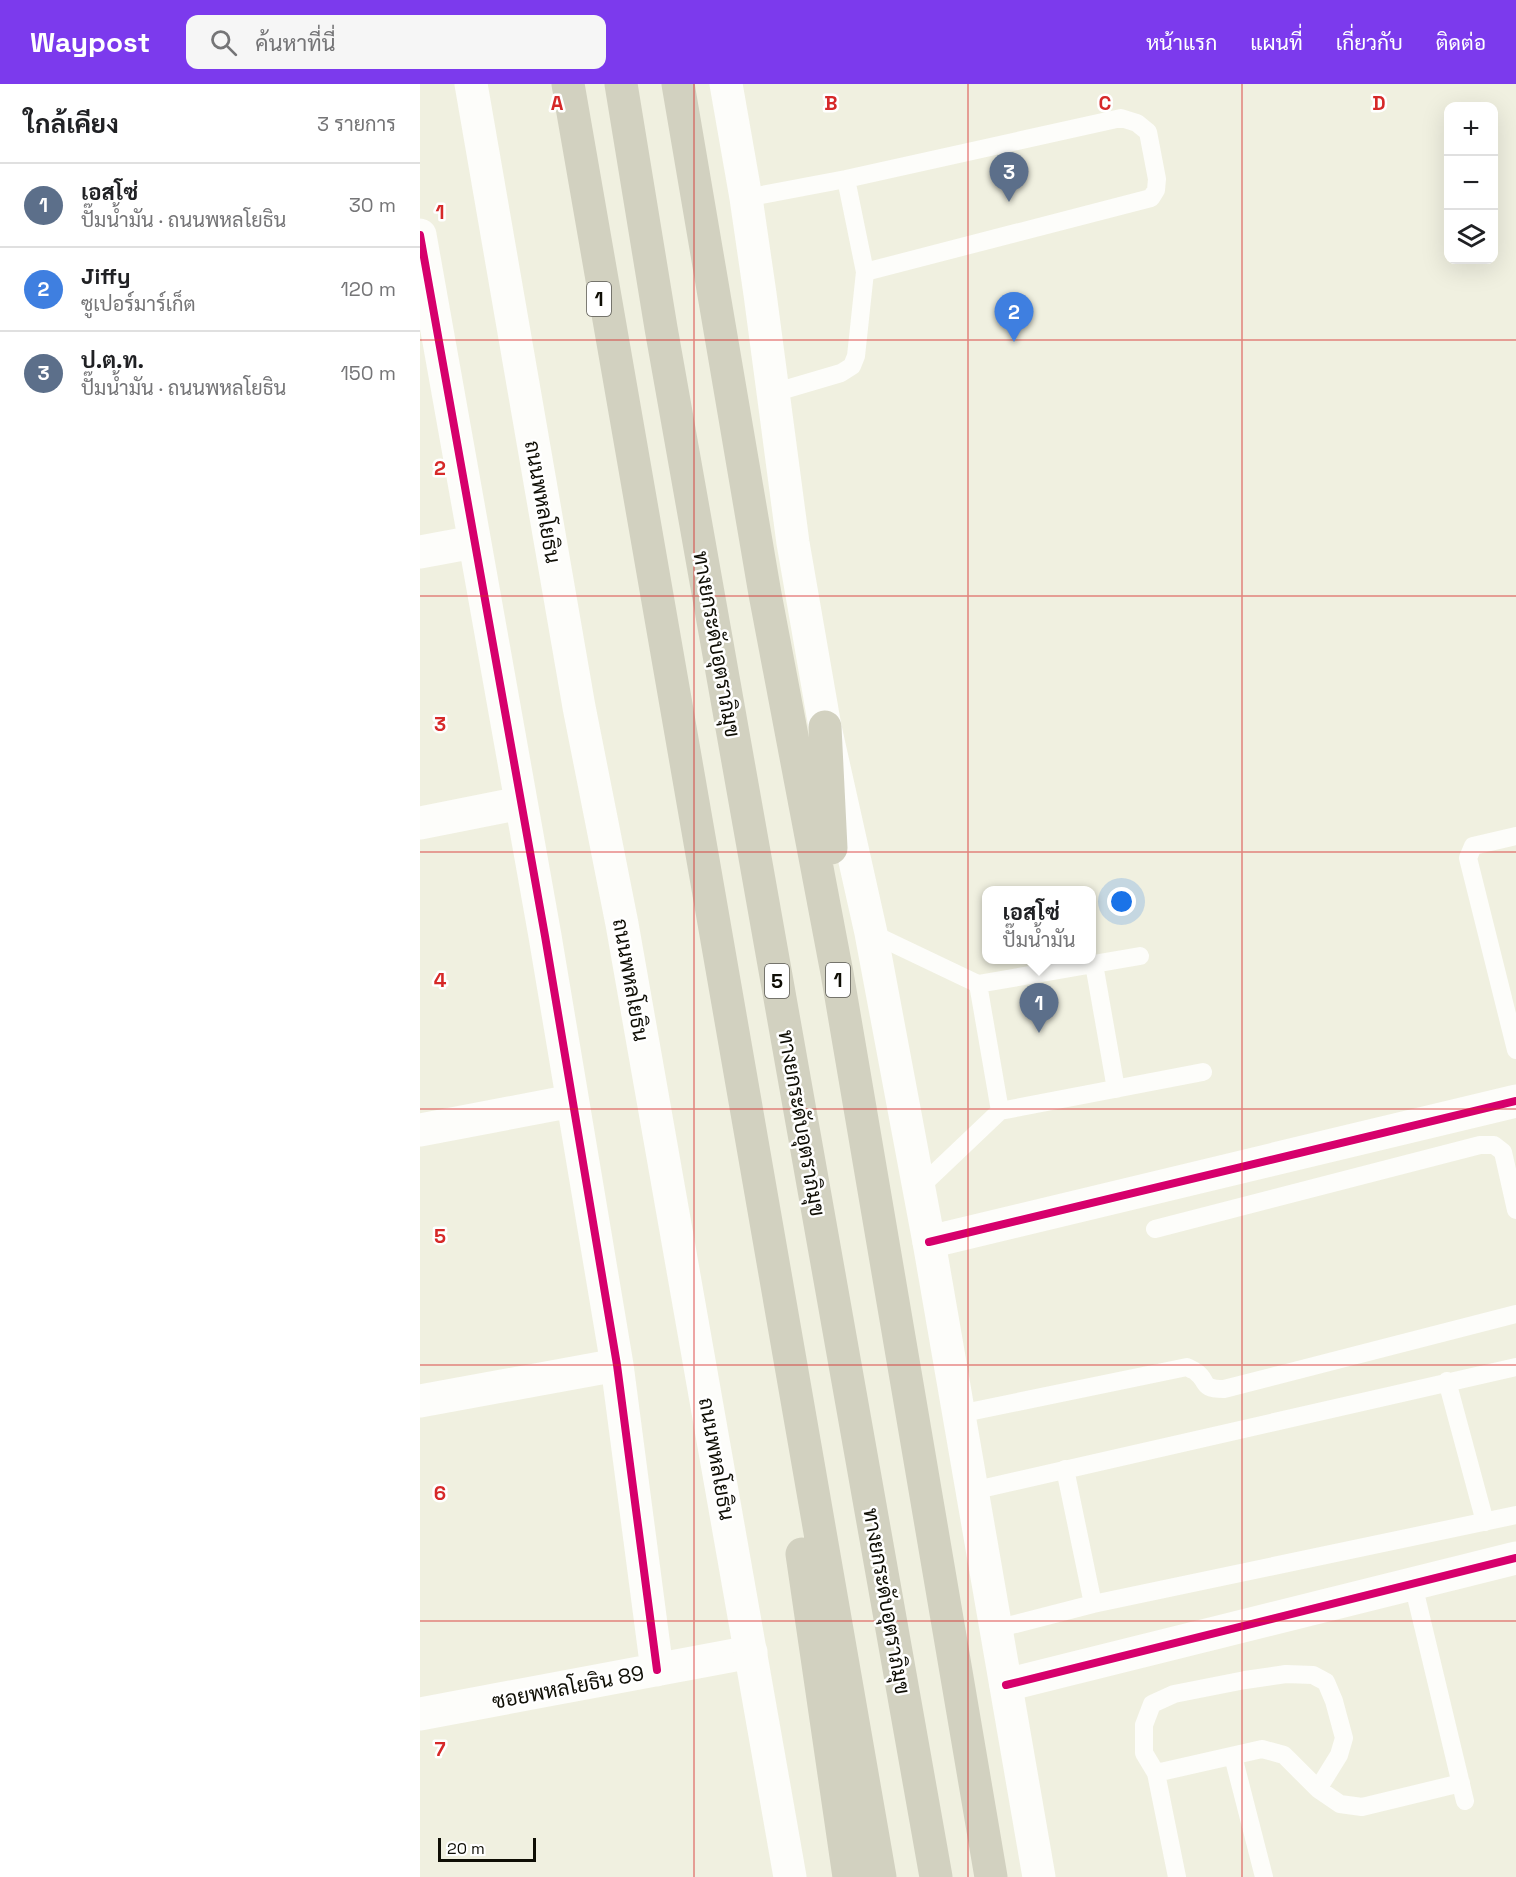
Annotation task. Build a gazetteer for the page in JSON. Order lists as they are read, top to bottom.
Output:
{
  "streets": {
    "highway": ["1", "ทางยกระดับอุตราภิมุข", "5"],
    "main road": ["ถนนพหลโยธิน", "ซอยพหลโยธิน 89"]
  },
  "crossings": [
    ["ถนนพหลโยธิน", "ซอยพหลโยธิน 89"]
  ],
  "scale_bar": "20 m",
  "page": {
    "header": "Waypost",
    "search": "ค้นหาที่นี่",
    "nav": [
      "หน้าแรก",
      "แผนที่",
      "เกี่ยวกับ",
      "ติดต่อ"
    ],
    "heading": ["ใกล้เคียง", "3 รายการ"],
    "map_buttons": ["+", "−"],
    "pins": ["3", "2", "1"],
    "list": [
      {
        "mark": "1",
        "name": "เอสโซ่",
        "note": "ปั๊มน้ำมัน · ถนนพหลโยธิน",
        "value": "30 m"
      },
      {
        "mark": "2",
        "name": "Jiffy",
        "note": "ซูเปอร์มาร์เก็ต",
        "value": "120 m"
      },
      {
        "mark": "3",
        "name": "ป.ต.ท.",
        "note": "ปั๊มน้ำมัน · ถนนพหลโยธิน",
        "value": "150 m"
      }
    ],
    "popup": ["เอสโซ่", "ปั๊มน้ำมัน"],
    "scale": "20 m"
  },
  "grid": {
    "columns": [
      "A",
      "B",
      "C",
      "D"
    ],
    "rows": [
      "1",
      "2",
      "3",
      "4",
      "5",
      "6",
      "7"
    ]
  }
}
